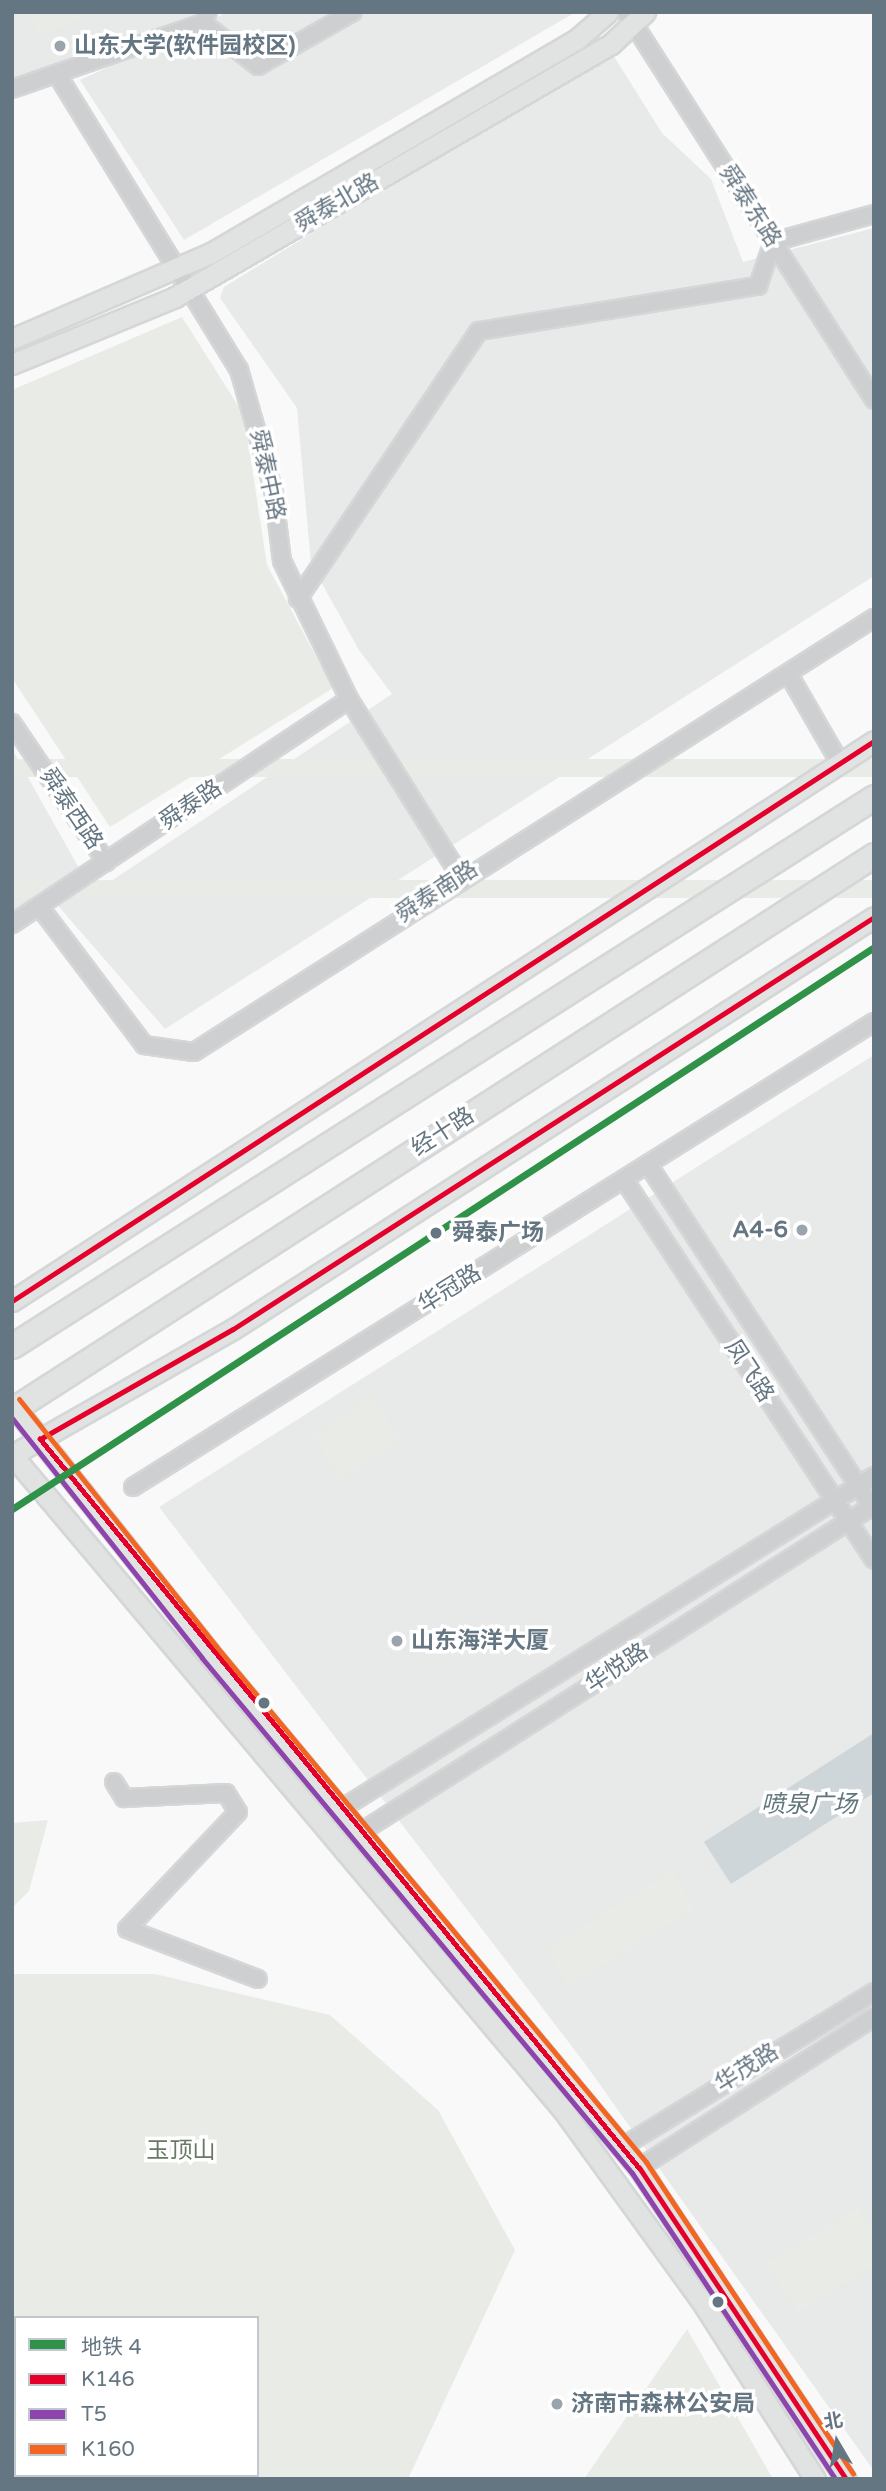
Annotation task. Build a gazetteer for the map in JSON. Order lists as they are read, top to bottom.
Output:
{
  "streets": {
    "highway": ["经十路"],
    "main road": ["舜泰北路"],
    "street": [
      "舜泰东路",
      "舜泰中路",
      "舜泰路",
      "舜泰西路",
      "舜泰南路",
      "华冠路",
      "凤飞路",
      "华悦路",
      "华茂路"
    ]
  },
  "crossings": [
    ["舜泰北路", "舜泰东路"],
    ["舜泰北路", "舜泰中路"],
    ["舜泰中路", "舜泰路"],
    ["舜泰路", "舜泰西路"],
    ["舜泰路", "舜泰南路"],
    ["华冠路", "凤飞路"],
    ["凤飞路", "华悦路"]
  ],
  "water": ["喷泉广场"],
  "parks": ["玉顶山"],
  "places": [
    "山东大学(软件园校区)",
    "A4-6",
    "舜泰广场",
    "山东海洋大厦",
    "济南市森林公安局"
  ],
  "lines": [
    "transit line K146",
    "metro line 4",
    "transit line K160",
    "transit line T5"
  ],
  "legend": [
    "地铁 4",
    "K146",
    "T5",
    "K160"
  ],
  "north": "top"
}
